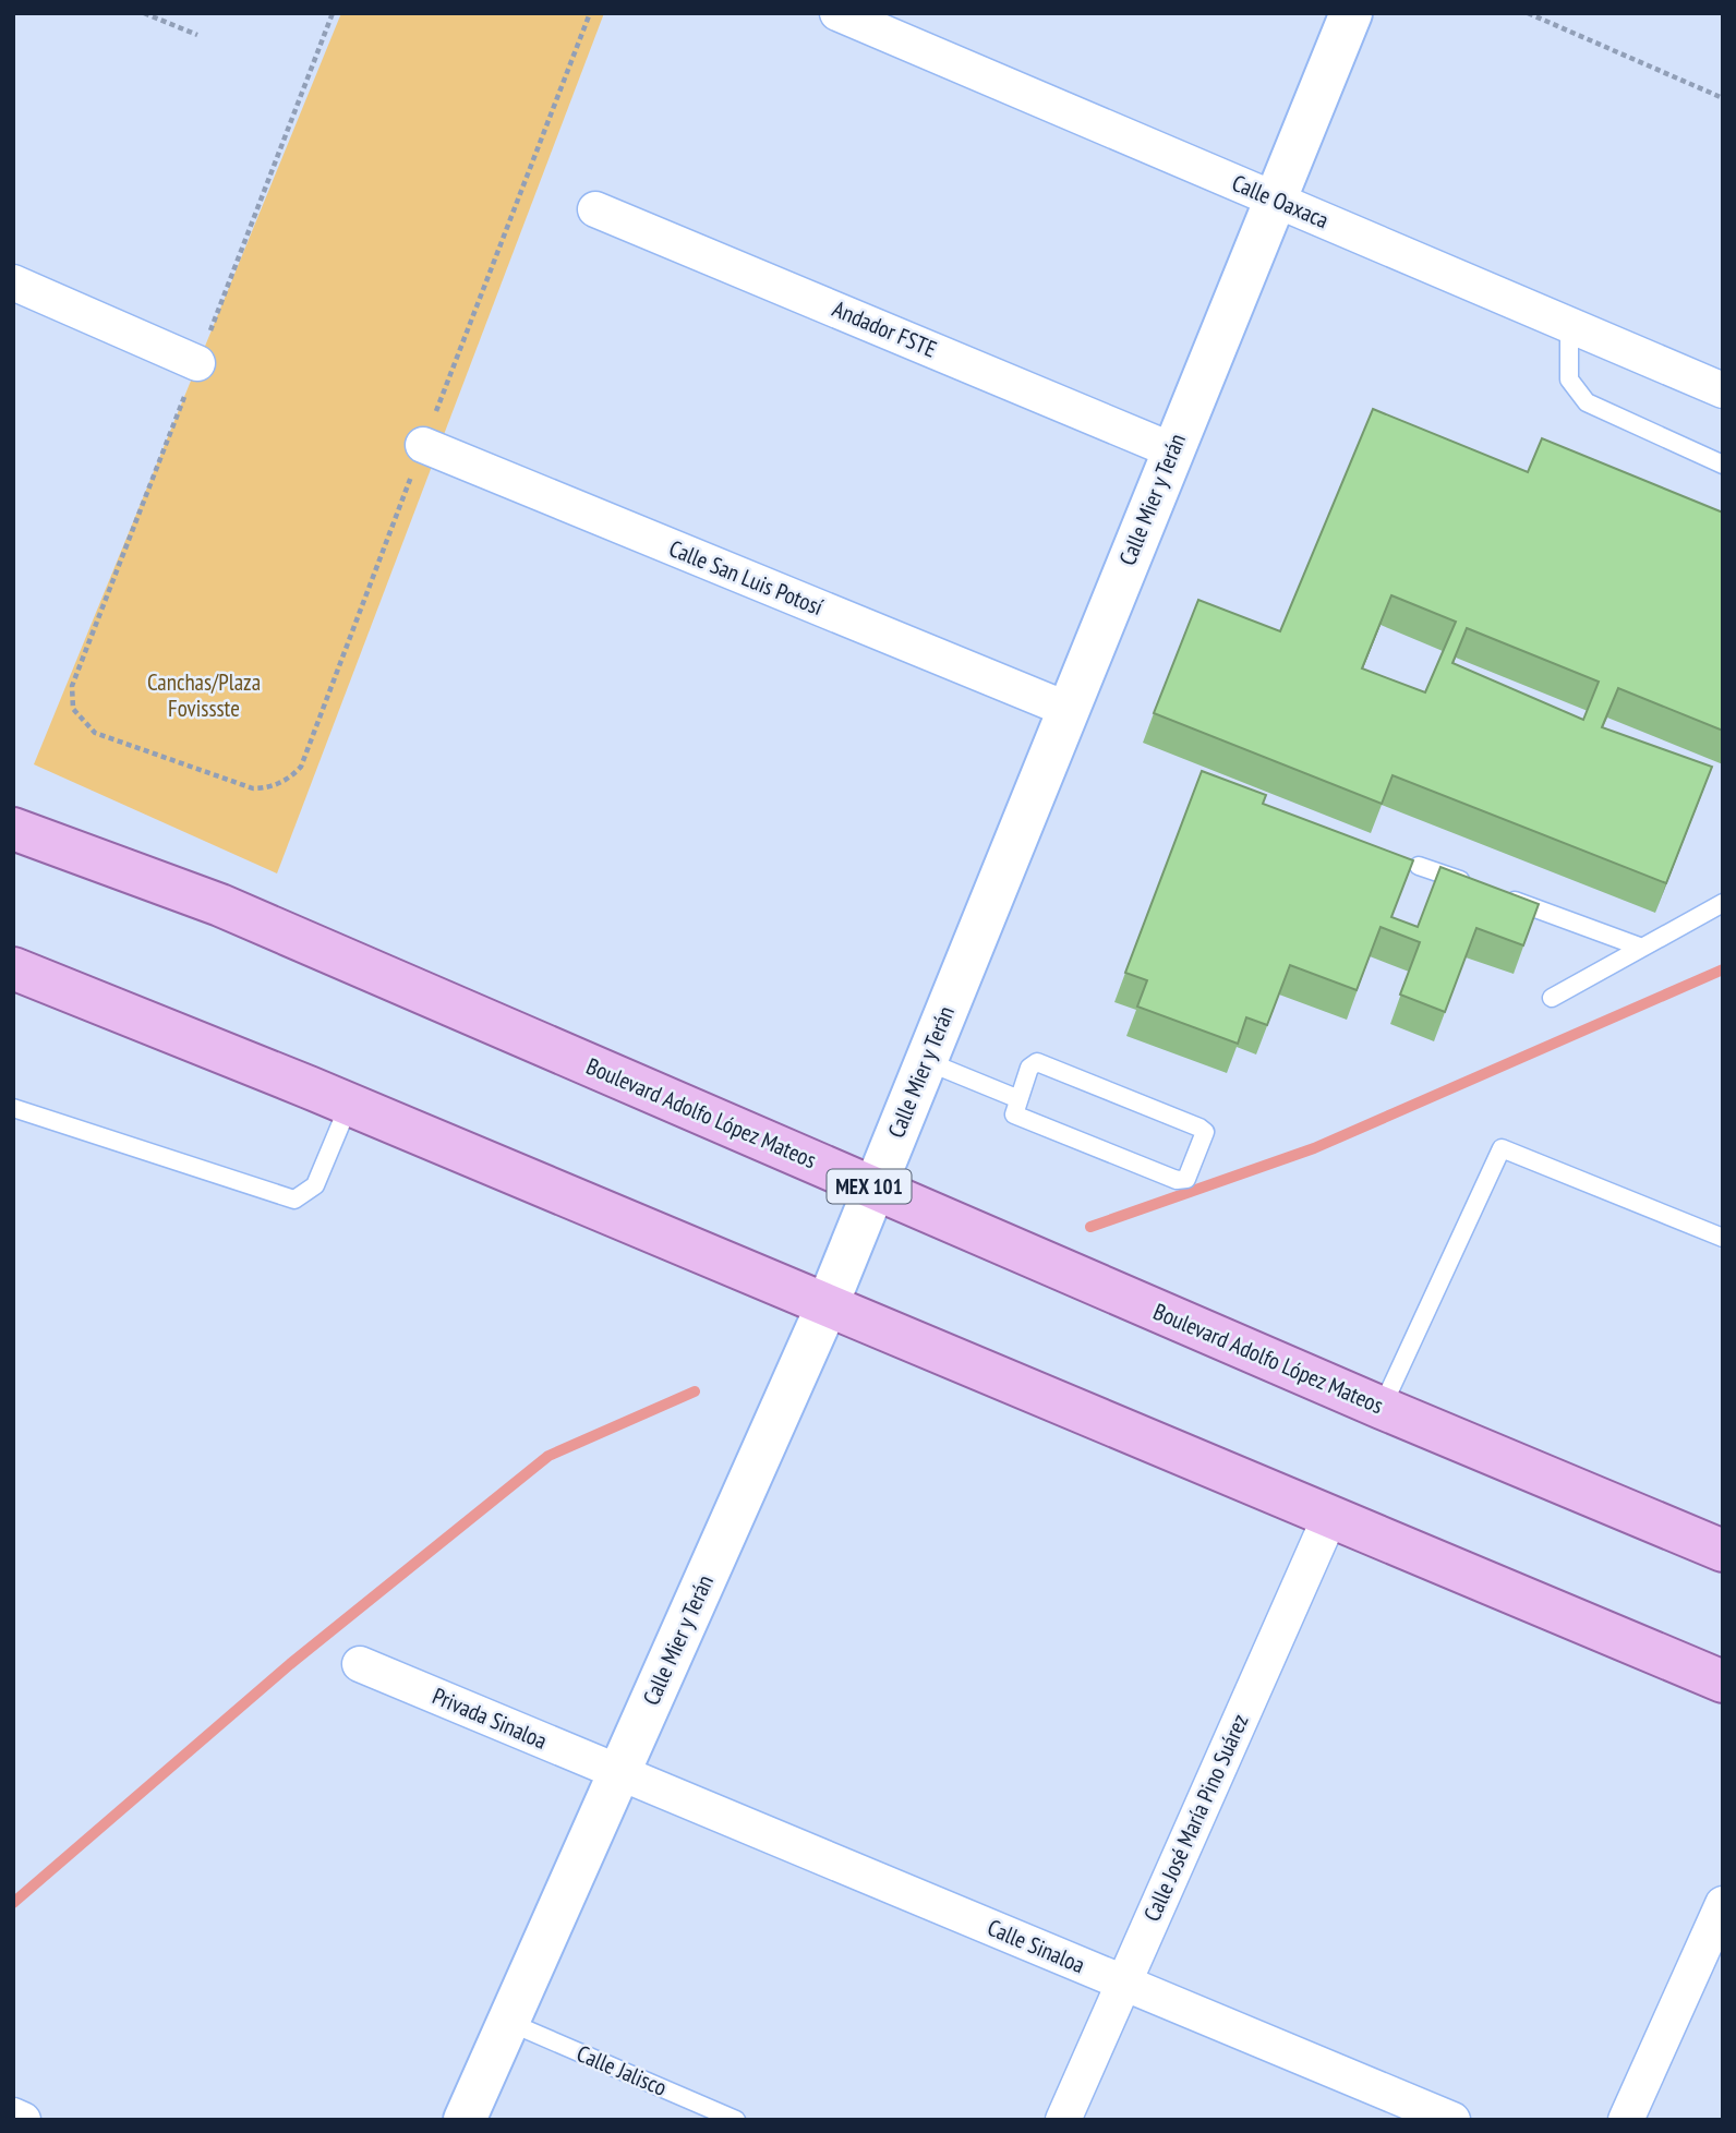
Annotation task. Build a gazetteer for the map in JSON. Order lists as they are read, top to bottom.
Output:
{
  "streets": {
    "main road": ["Boulevard Adolfo López Mateos", "MEX 101"],
    "street": [
      "Calle Oaxaca",
      "Andador FSTE",
      "Calle Mier y Terán",
      "Calle San Luis Potosí",
      "Privada Sinaloa",
      "Calle José María Pino Suárez",
      "Calle Sinaloa"
    ],
    "lane": ["Calle Jalisco"]
  },
  "crossings": [
    ["Calle Oaxaca", "Calle Mier y Terán"],
    ["Andador FSTE", "Calle Mier y Terán"],
    ["Calle Mier y Terán", "Calle San Luis Potosí"],
    ["Calle Mier y Terán", "Boulevard Adolfo López Mateos"],
    ["Calle Mier y Terán", "Privada Sinaloa"],
    ["Calle Mier y Terán", "Calle Sinaloa"],
    ["Calle Mier y Terán", "Calle Jalisco"],
    ["Privada Sinaloa", "Calle Sinaloa"],
    ["Calle José María Pino Suárez", "Calle Sinaloa"]
  ],
  "parks": ["Canchas/Plaza Fovissste"]
}
